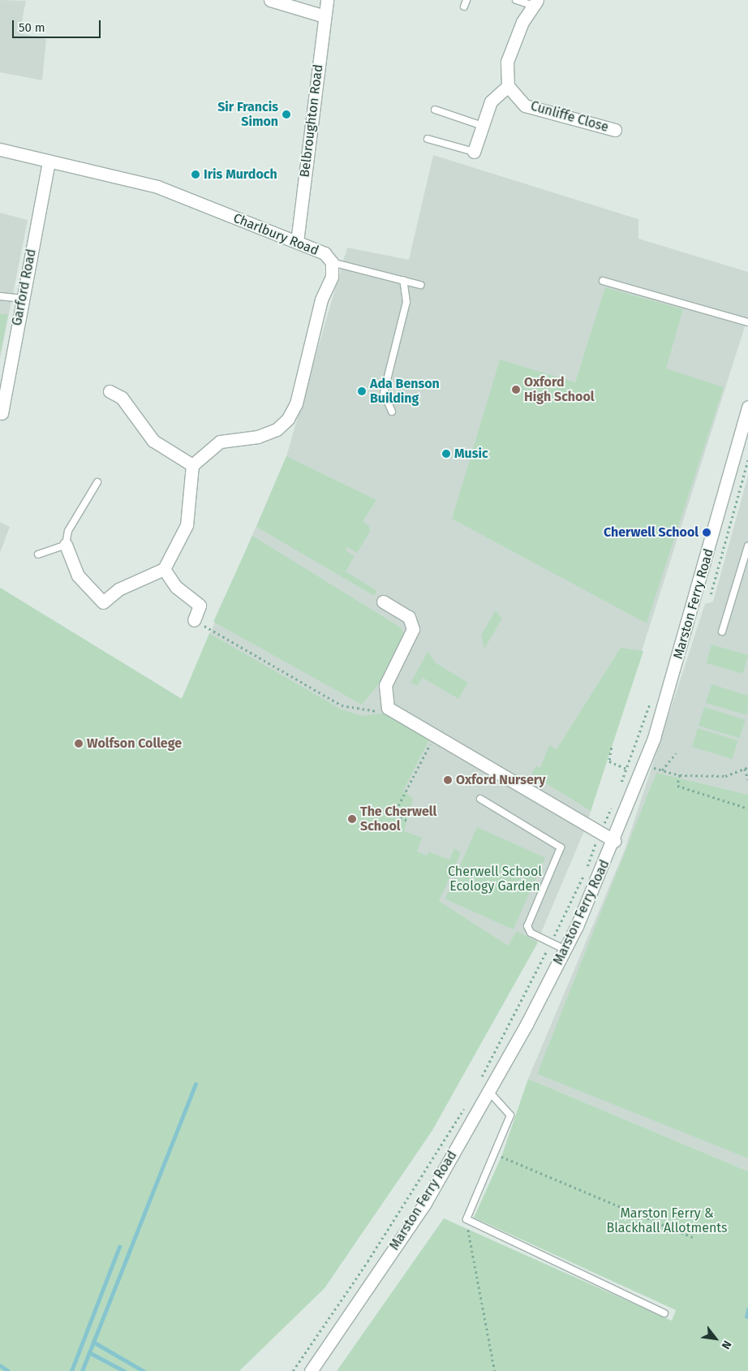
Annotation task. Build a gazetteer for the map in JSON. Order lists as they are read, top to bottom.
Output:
{
  "streets": {
    "street": [
      "Cunliffe Close",
      "Belbroughton Road",
      "Charlbury Road",
      "Garford Road",
      "Marston Ferry Road"
    ]
  },
  "crossings": [
    ["Belbroughton Road", "Charlbury Road"],
    ["Charlbury Road", "Garford Road"]
  ],
  "parks": ["Cherwell School Ecology Garden", "Marston Ferry & Blackhall Allotments"],
  "places": [
    "Sir Francis Simon",
    "Iris Murdoch",
    "Oxford High School",
    "Ada Benson Building",
    "Music",
    "Cherwell School",
    "Wolfson College",
    "Oxford Nursery",
    "The Cherwell School"
  ],
  "scale_bar": "50 m",
  "north": "bottom right"
}
